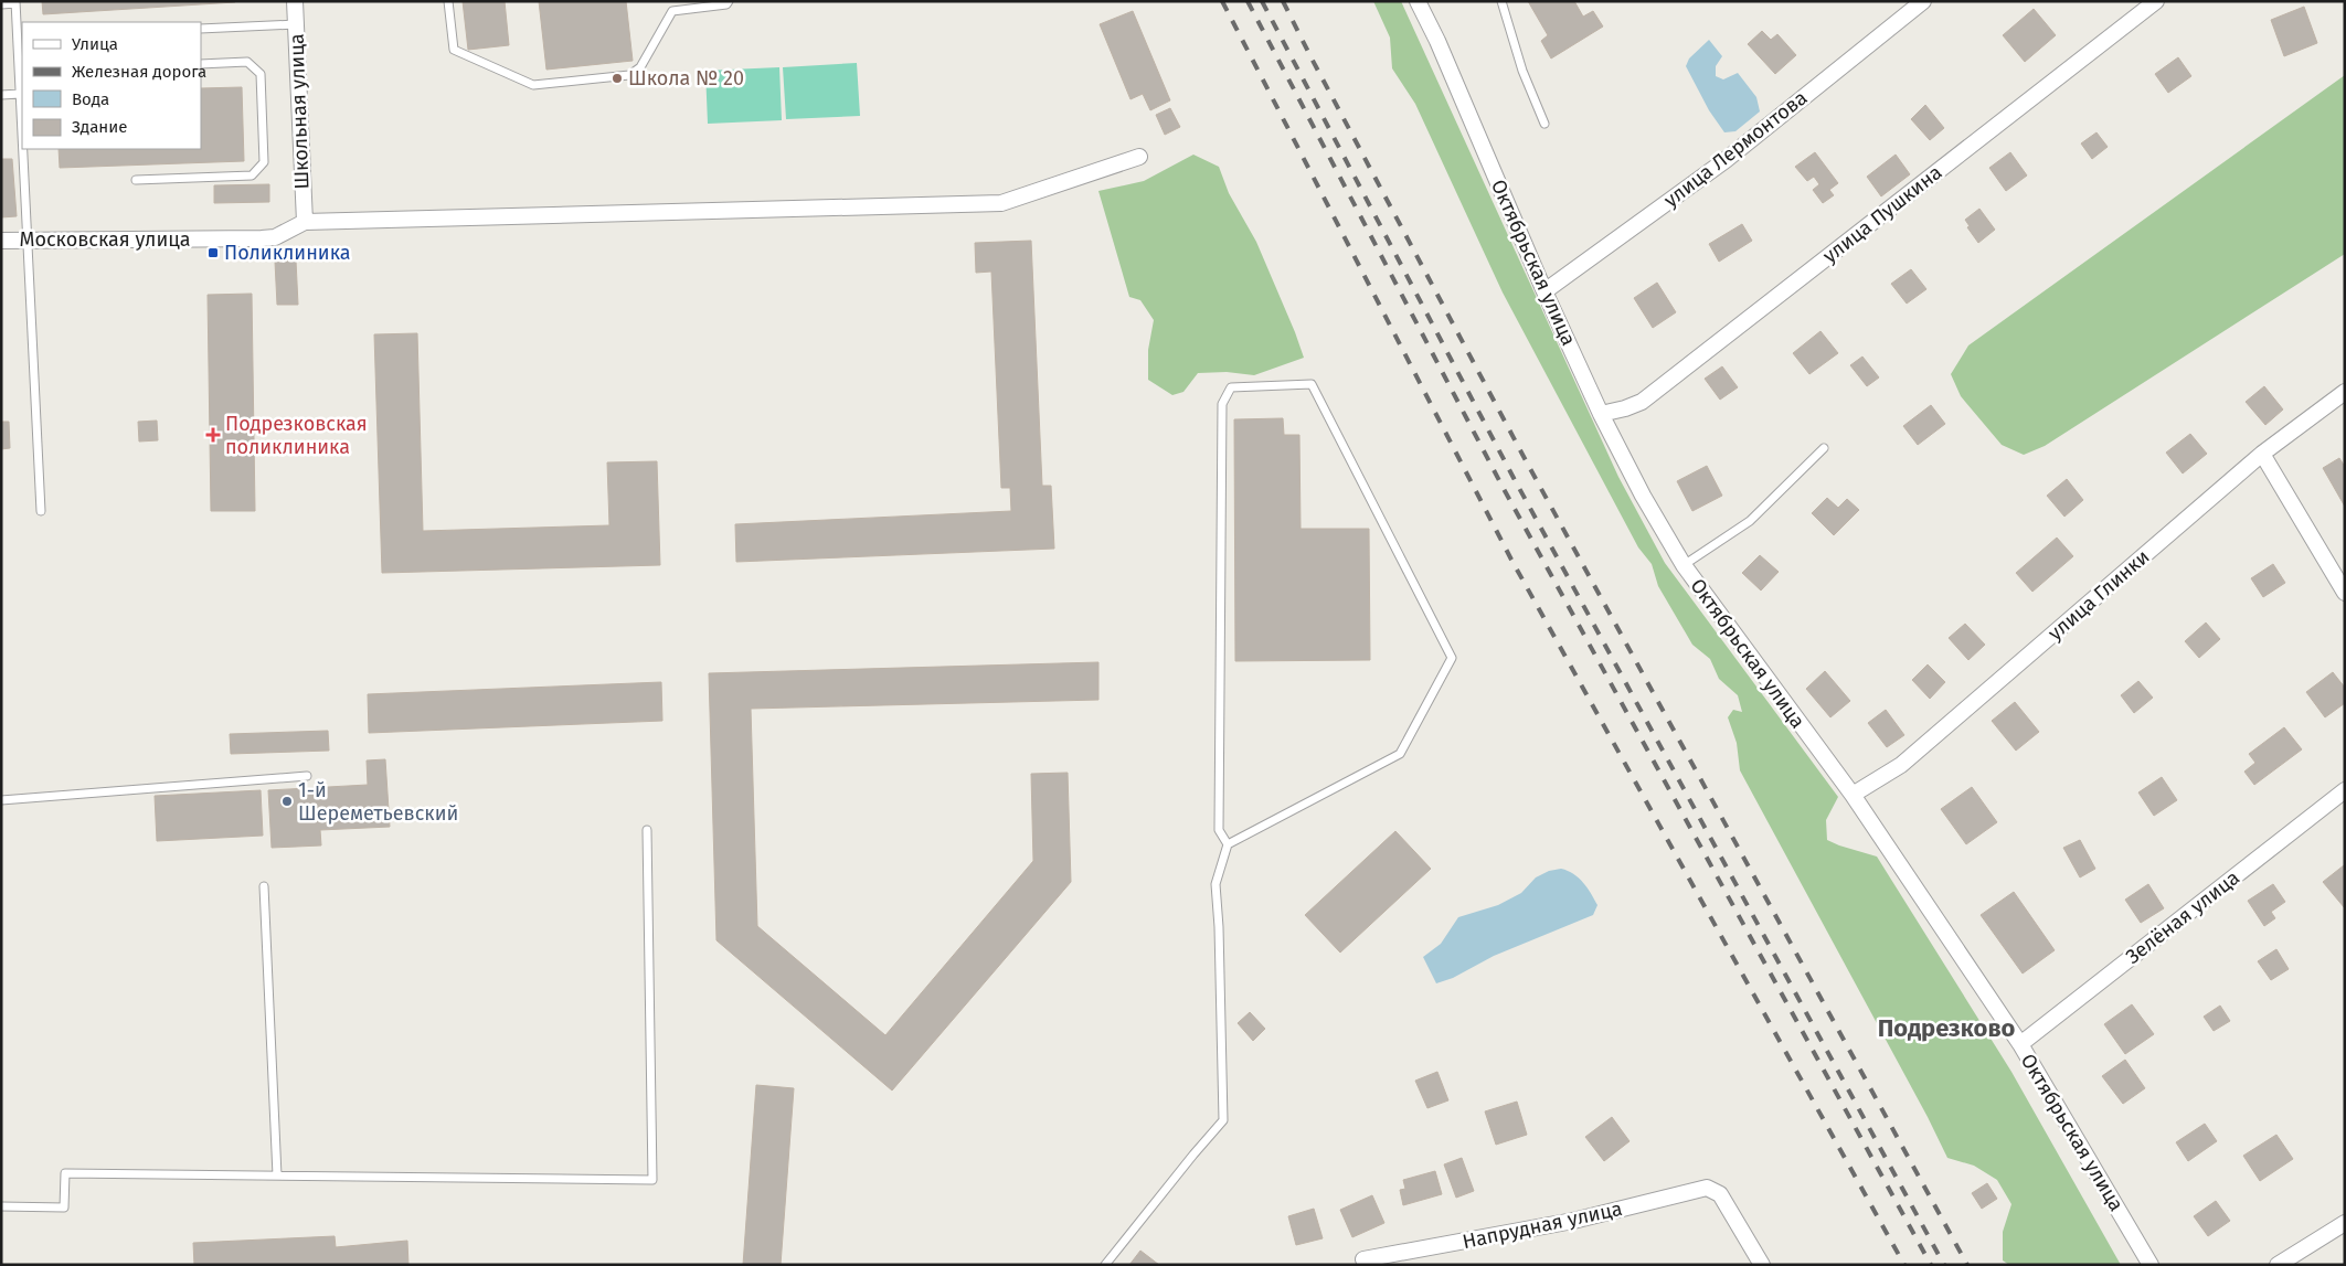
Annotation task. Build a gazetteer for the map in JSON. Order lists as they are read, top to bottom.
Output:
{
  "streets": {
    "street": [
      "Школьная улица",
      "улица Лермонтова",
      "улица Пушкина",
      "Московская улица",
      "Октябрьская улица",
      "улица Глинки",
      "Зелёная улица",
      "Напрудная улица"
    ]
  },
  "crossings": [
    ["Школьная улица", "Московская улица"],
    ["улица Лермонтова", "Октябрьская улица"],
    ["улица Пушкина", "Октябрьская улица"],
    ["Октябрьская улица", "улица Глинки"],
    ["Октябрьская улица", "Зелёная улица"]
  ],
  "districts": ["Подрезково"],
  "places": {
    "other": ["Школа № 20", "1-й Шереметьевский"],
    "transit": ["Поликлиника"],
    "health": ["Подрезковская поликлиника"]
  },
  "legend": [
    "Улица",
    "Железная дорога",
    "Вода",
    "Здание"
  ]
}
